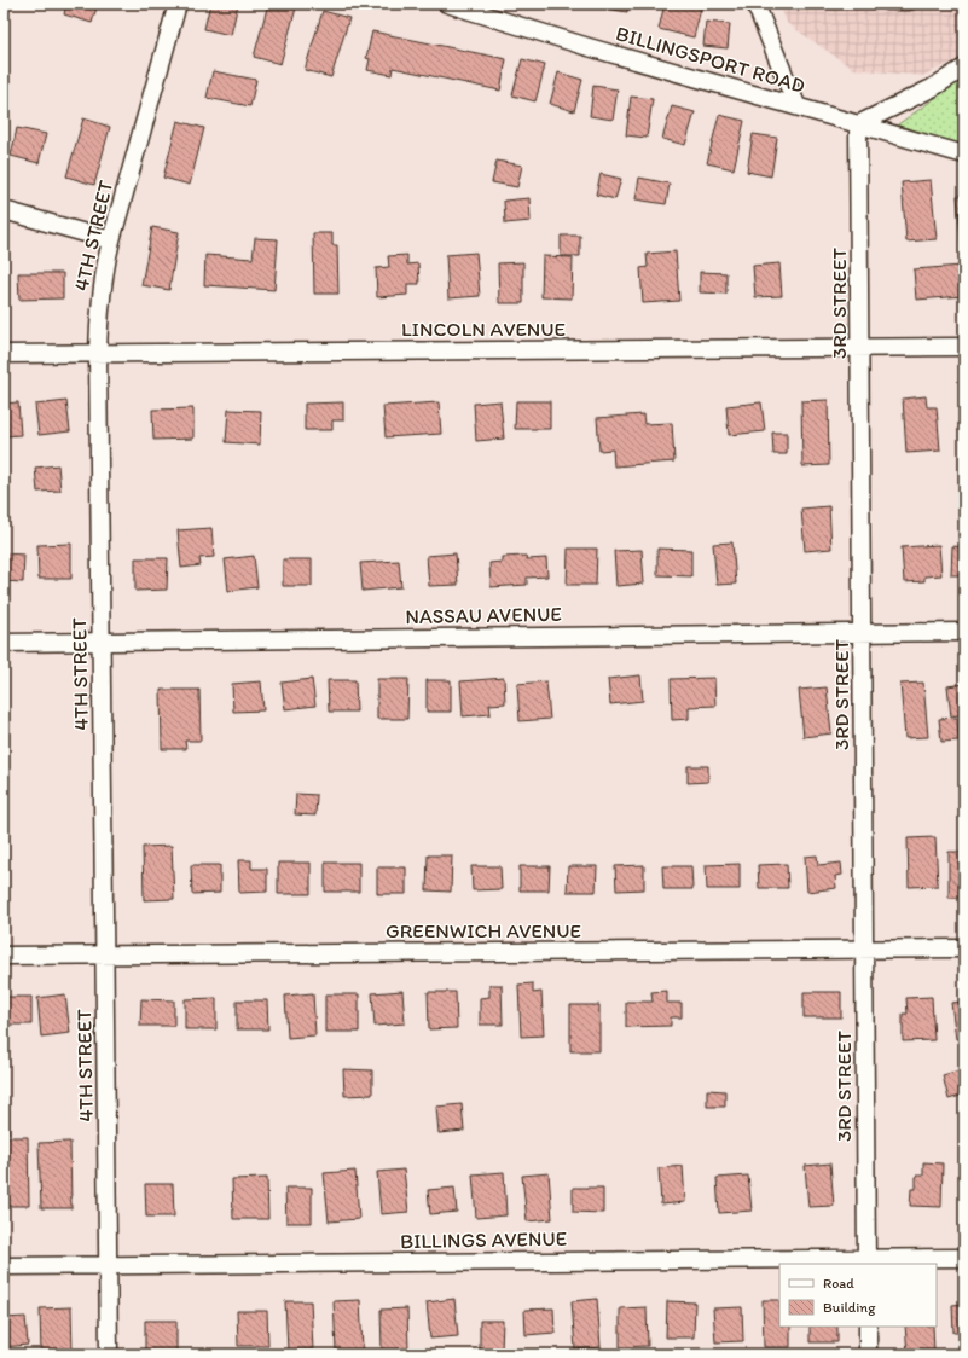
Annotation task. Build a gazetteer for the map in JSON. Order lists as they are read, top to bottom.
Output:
{
  "streets": {
    "street": [
      "BILLINGSPORT ROAD",
      "4TH STREET",
      "3RD STREET",
      "LINCOLN AVENUE",
      "NASSAU AVENUE",
      "GREENWICH AVENUE",
      "BILLINGS AVENUE"
    ]
  },
  "crossings": [
    ["BILLINGSPORT ROAD", "3RD STREET"],
    ["4TH STREET", "LINCOLN AVENUE"],
    ["4TH STREET", "NASSAU AVENUE"],
    ["4TH STREET", "GREENWICH AVENUE"],
    ["4TH STREET", "BILLINGS AVENUE"],
    ["3RD STREET", "LINCOLN AVENUE"],
    ["3RD STREET", "NASSAU AVENUE"],
    ["3RD STREET", "GREENWICH AVENUE"],
    ["3RD STREET", "BILLINGS AVENUE"]
  ],
  "legend": ["Road", "Building"]
}
